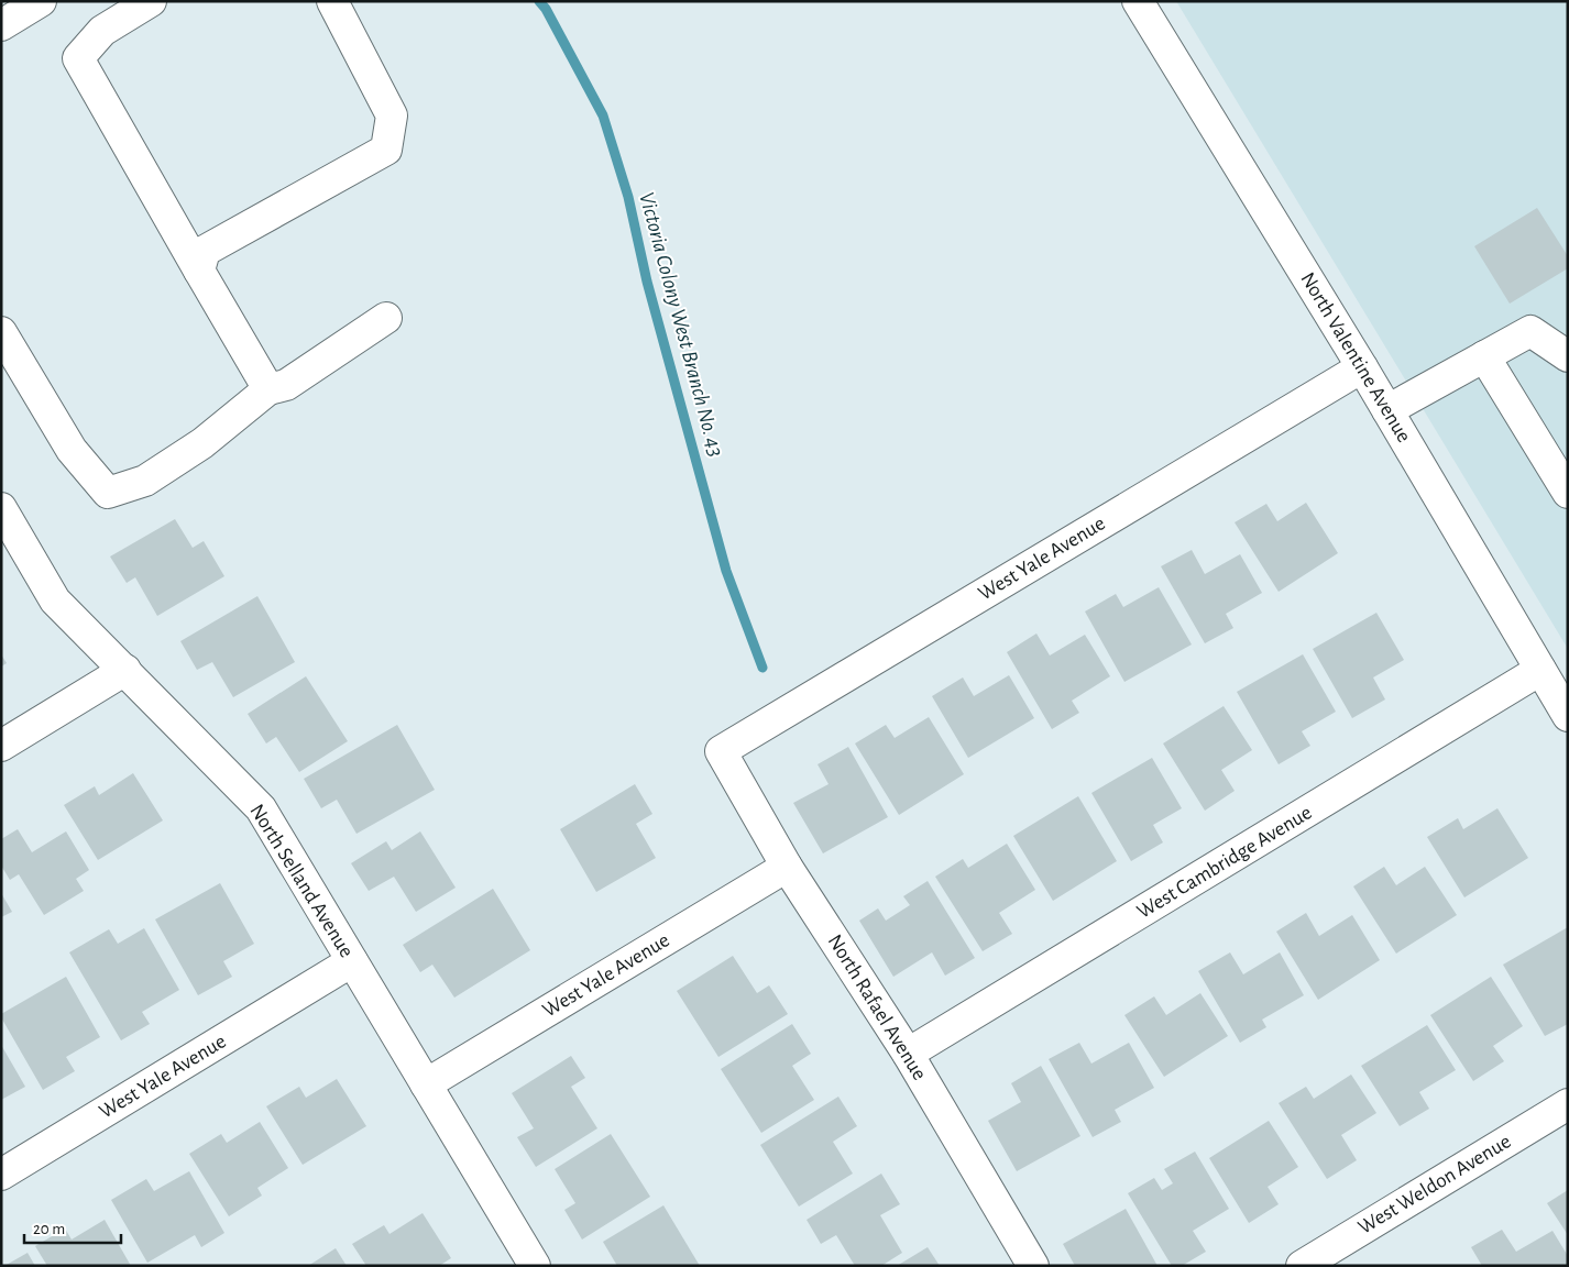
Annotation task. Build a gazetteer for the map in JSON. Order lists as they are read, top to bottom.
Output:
{
  "streets": {
    "street": [
      "North Valentine Avenue",
      "West Yale Avenue",
      "West Cambridge Avenue",
      "North Selland Avenue",
      "North Rafael Avenue",
      "West Weldon Avenue"
    ]
  },
  "crossings": [
    ["North Valentine Avenue", "West Yale Avenue"],
    ["North Valentine Avenue", "West Cambridge Avenue"],
    ["West Yale Avenue", "North Selland Avenue"],
    ["West Yale Avenue", "North Rafael Avenue"],
    ["West Cambridge Avenue", "North Rafael Avenue"]
  ],
  "water": ["Victoria Colony West Branch No. 43"],
  "scale_bar": "20 m"
}
